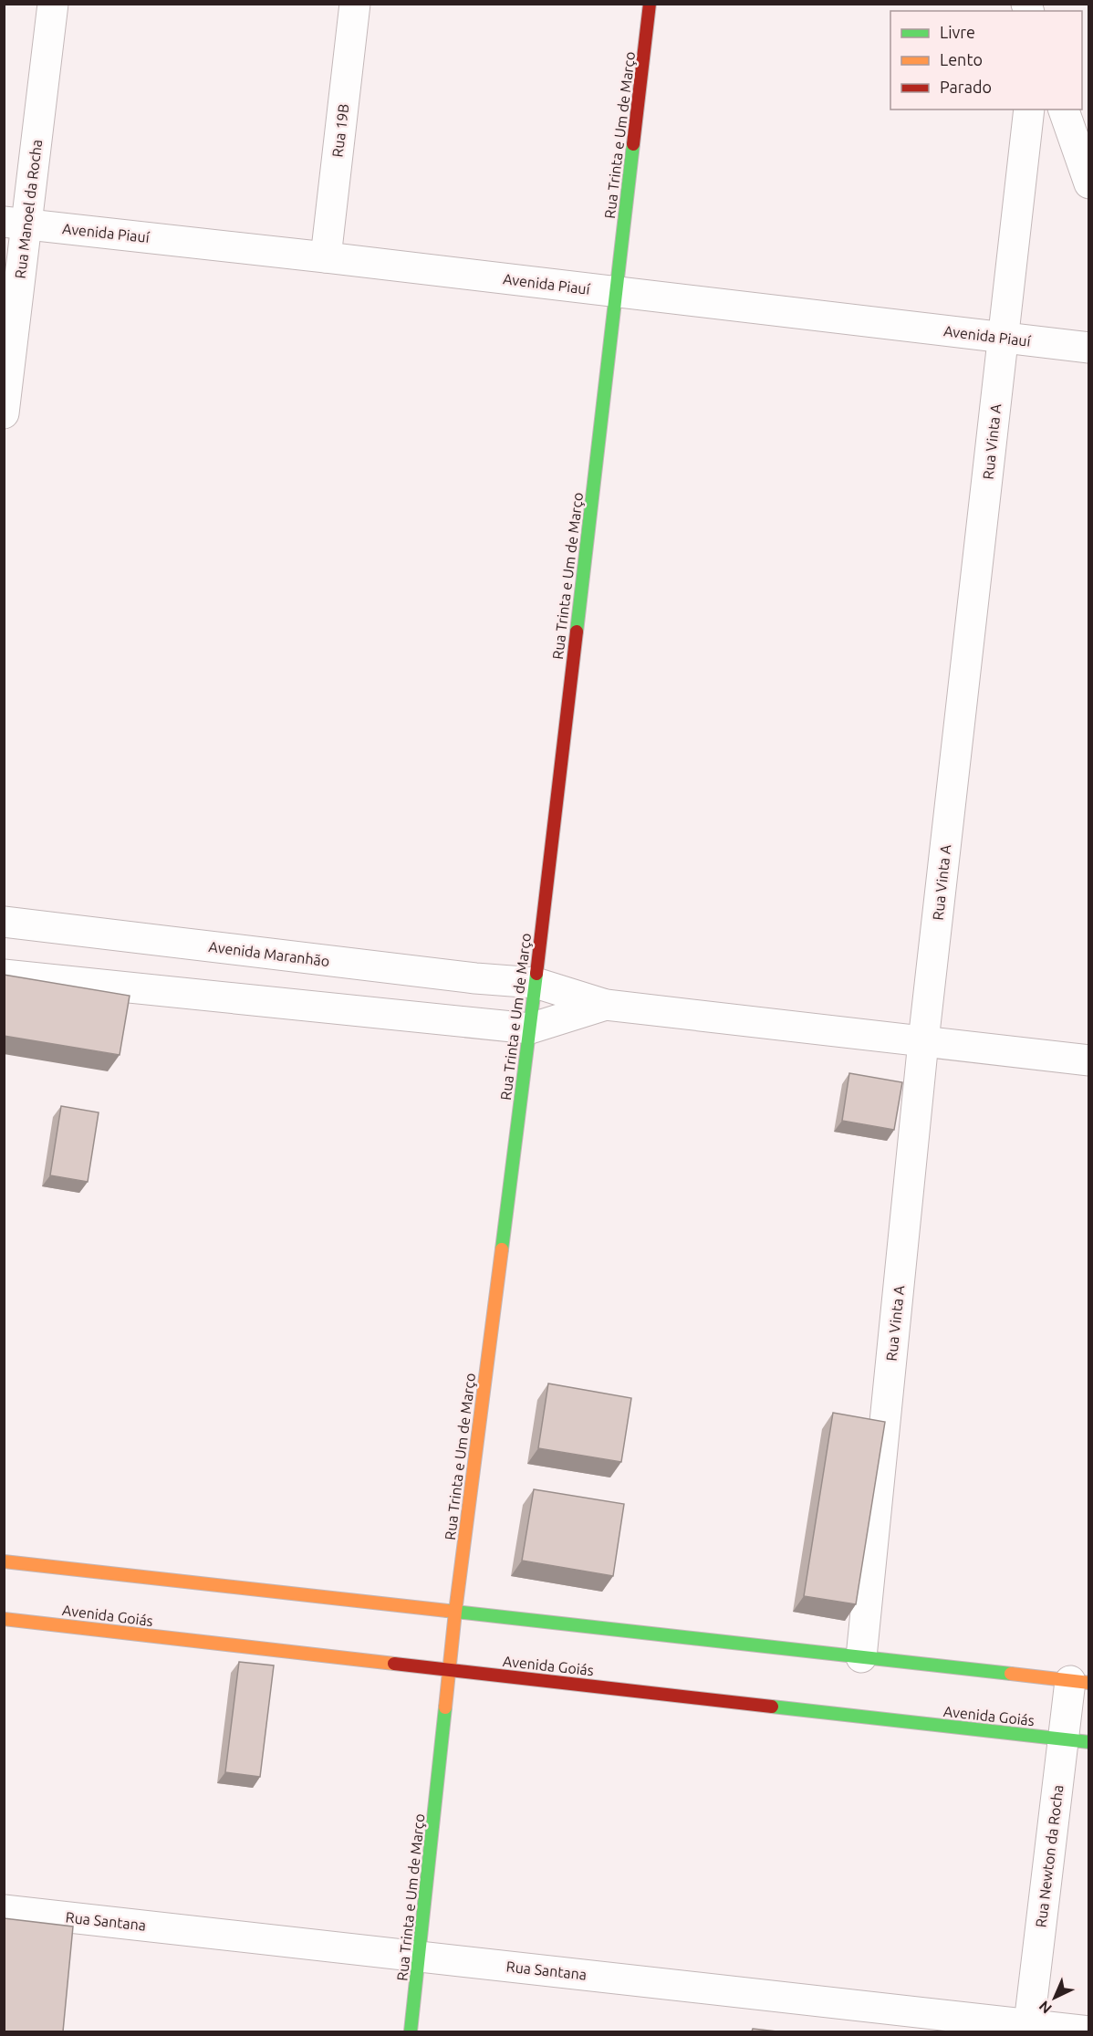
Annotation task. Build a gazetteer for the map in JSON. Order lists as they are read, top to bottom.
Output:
{
  "streets": {
    "main road": ["Rua Trinta e Um de Março", "Avenida Goiás"],
    "street": [
      "Rua 19B",
      "Rua Manoel da Rocha",
      "Avenida Piauí",
      "Rua Vinta A",
      "Avenida Maranhão",
      "Rua Newton da Rocha",
      "Rua Santana"
    ]
  },
  "crossings": [
    ["Rua 19B", "Avenida Piauí"],
    ["Rua Trinta e Um de Março", "Avenida Piauí"],
    ["Rua Trinta e Um de Março", "Avenida Maranhão"],
    ["Rua Trinta e Um de Março", "Avenida Goiás"],
    ["Rua Trinta e Um de Março", "Rua Santana"],
    ["Rua Manoel da Rocha", "Avenida Piauí"],
    ["Avenida Piauí", "Rua Vinta A"],
    ["Avenida Goiás", "Rua Newton da Rocha"],
    ["Rua Newton da Rocha", "Rua Santana"]
  ],
  "legend": ["Livre", "Lento", "Parado"],
  "north": "bottom left"
}
